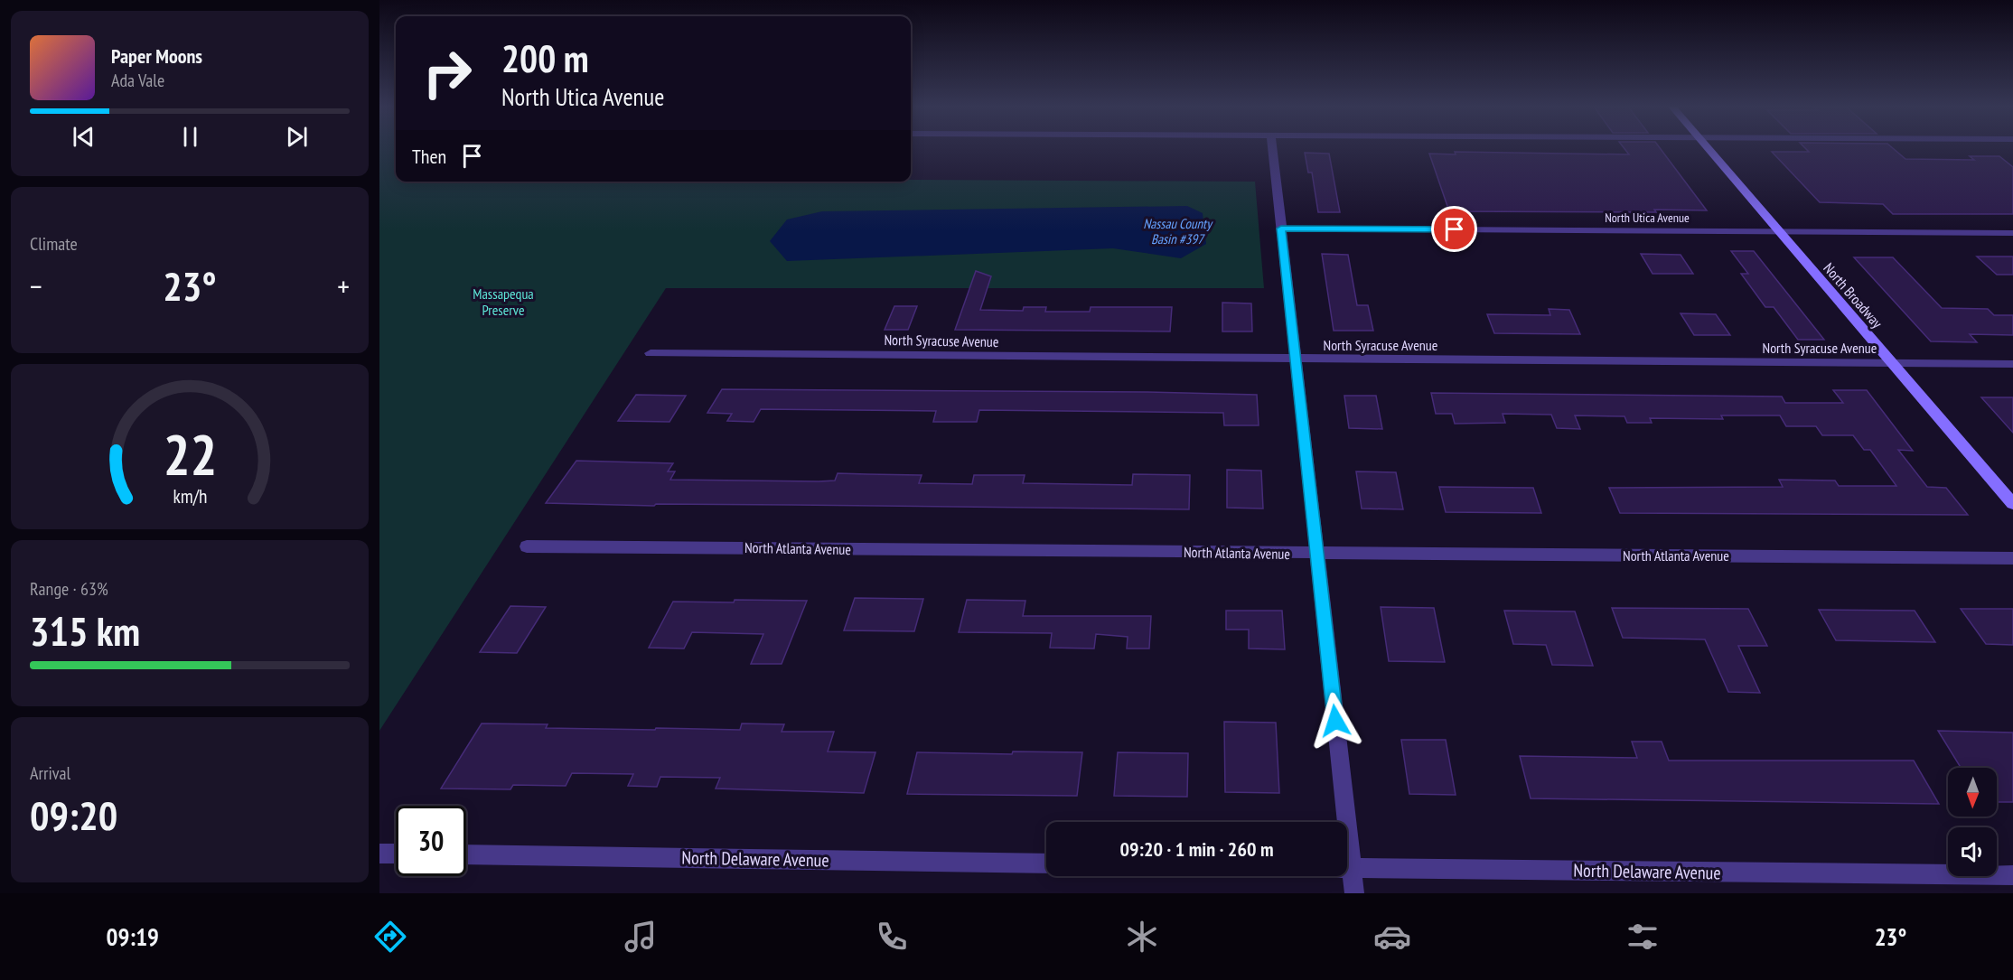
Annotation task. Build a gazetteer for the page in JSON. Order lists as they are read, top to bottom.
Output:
{
  "streets": {
    "main road": ["North Broadway"],
    "street": [
      "North Utica Avenue",
      "North Syracuse Avenue",
      "North Atlanta Avenue",
      "North Delaware Avenue"
    ]
  },
  "crossings": [
    ["North Utica Avenue", "North Broadway"],
    ["North Broadway", "North Syracuse Avenue"]
  ],
  "water": ["Nassau County Basin #397"],
  "parks": ["Massapequa Preserve"],
  "north": "bottom",
  "page": {
    "turn": ["200 m", "North Utica Avenue"],
    "song": ["Paper Moons", "Ada Vale"],
    "then": "Then",
    "tile": [
      "Climate",
      ["Range · 63%", "315 km"],
      ["Arrival", "09:20"]
    ],
    "heat": ["−", "23°", "+"],
    "limit": "30",
    "trip": "09:20 · 1 min · 260 m",
    "tabs": ["09:19", "23°"],
    "gauge": ["22", "km/h"]
  }
}
